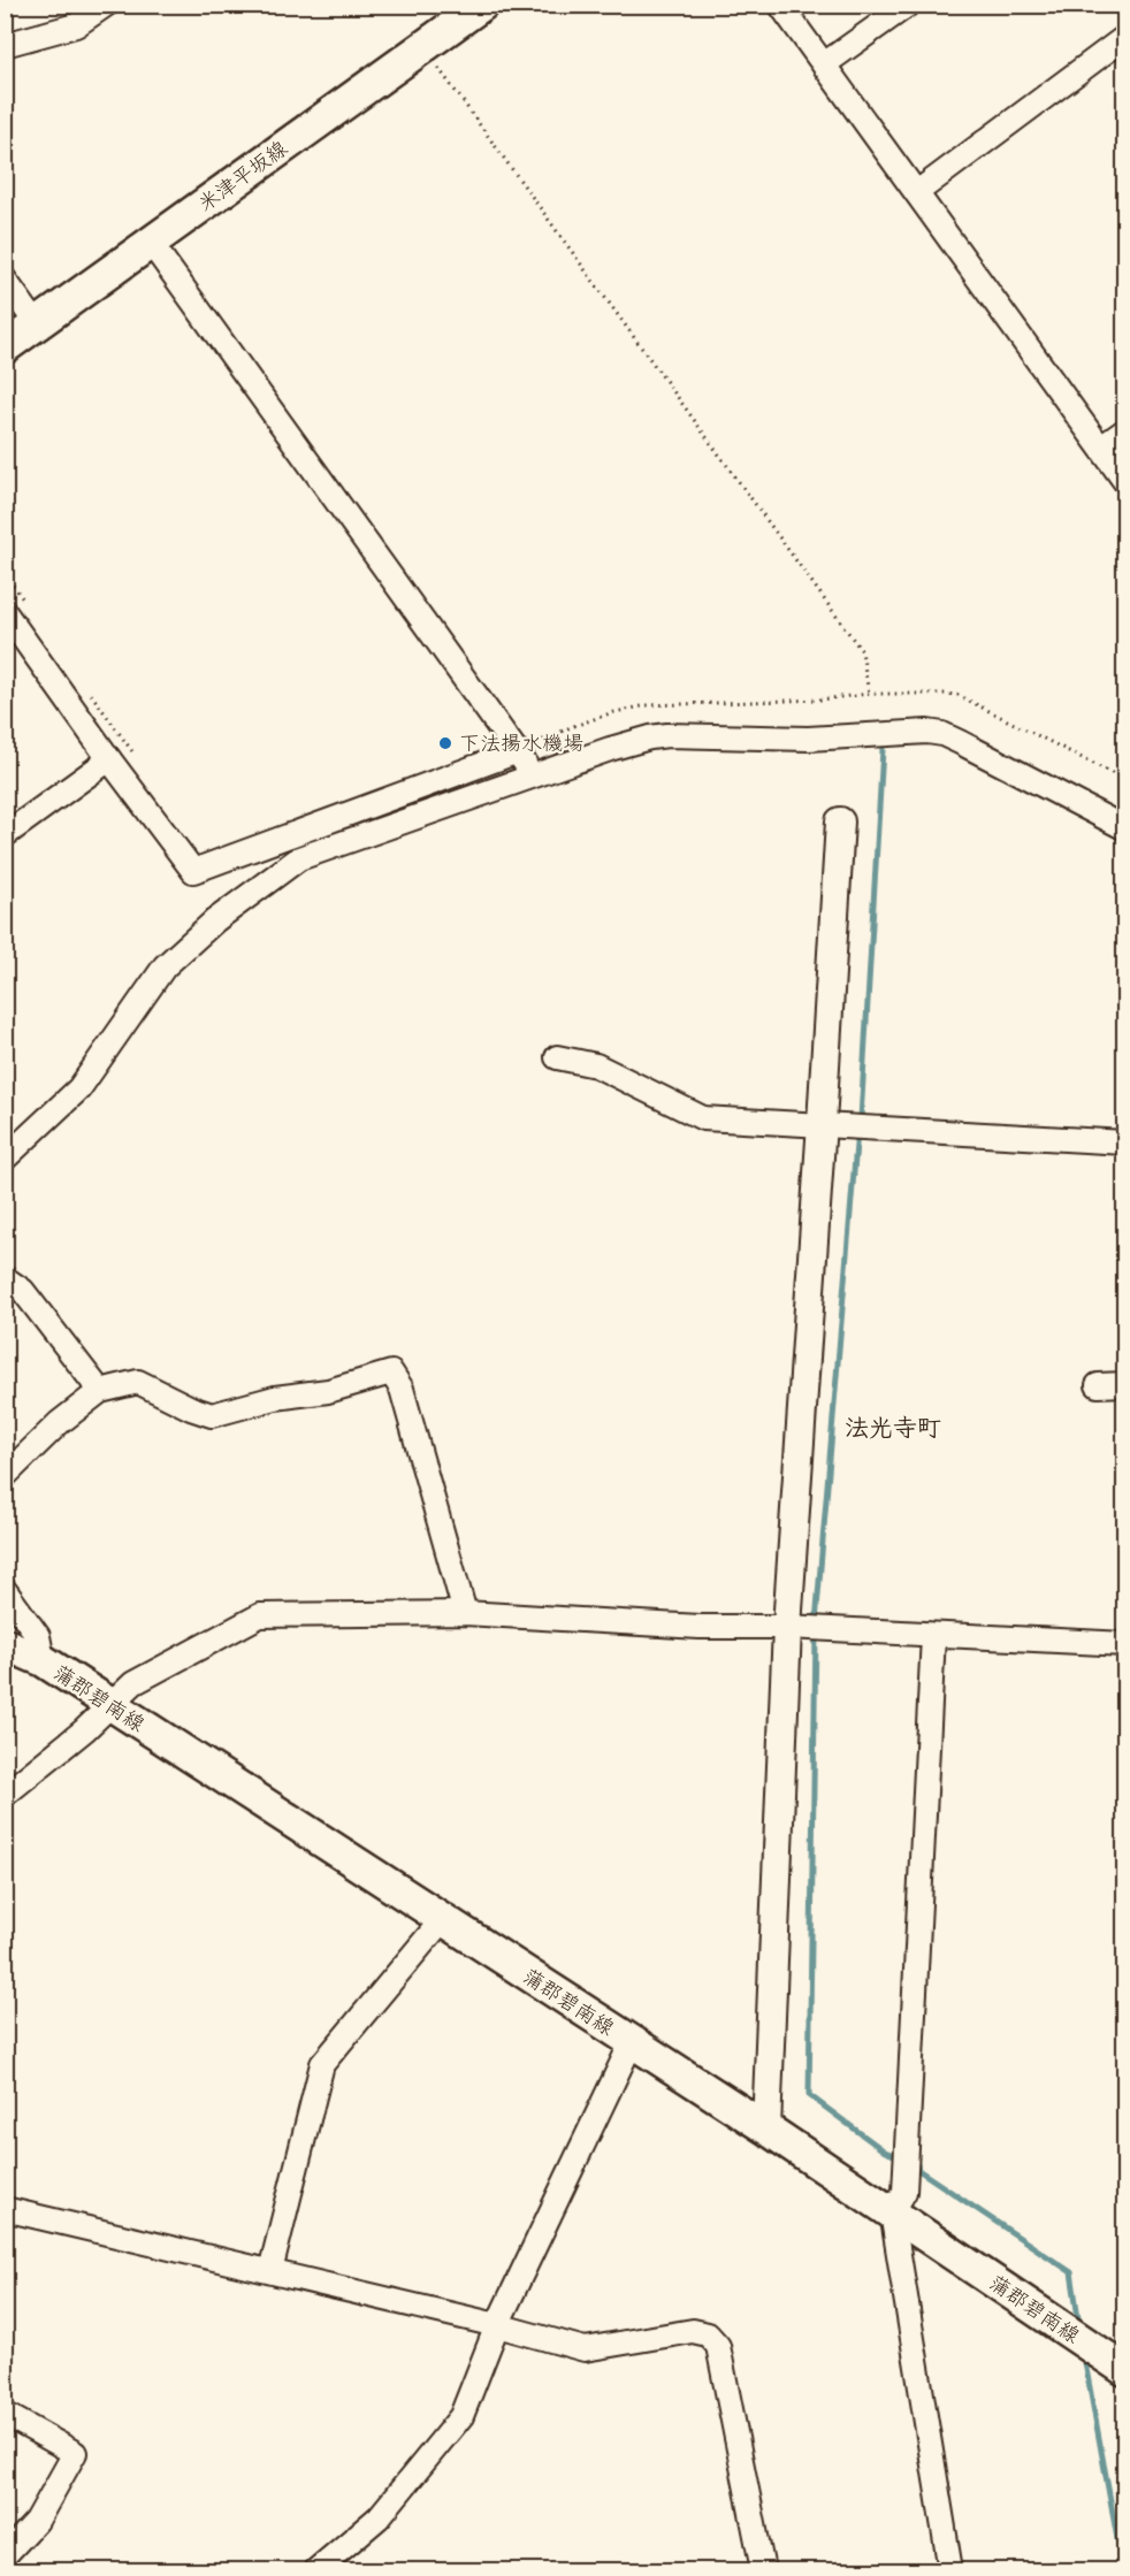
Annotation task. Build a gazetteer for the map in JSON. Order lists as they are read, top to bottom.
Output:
{
  "streets": {
    "main road": ["米津平坂線", "蒲郡碧南線"]
  },
  "districts": ["法光寺町"],
  "places": ["下法揚水機場"]
}
